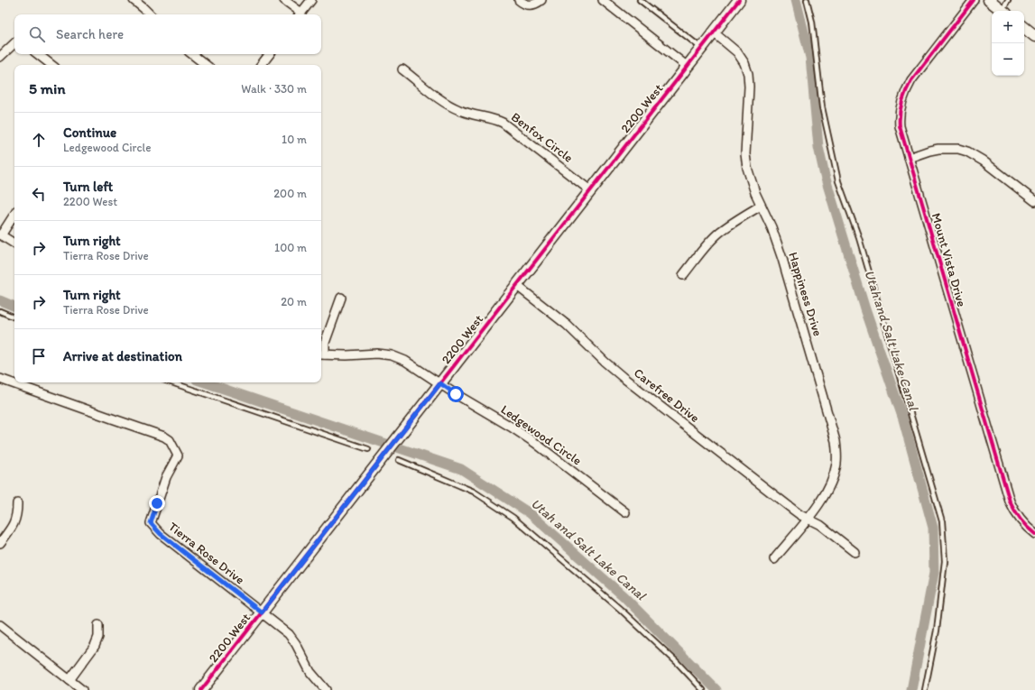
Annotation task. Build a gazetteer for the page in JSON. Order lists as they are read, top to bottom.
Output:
{
  "streets": {
    "street": [
      "2200 West",
      "Benfox Circle",
      "Mount Vista Drive",
      "Happiness Drive",
      "Carefree Drive",
      "Ledgewood Circle",
      "Tierra Rose Drive"
    ]
  },
  "crossings": [
    ["2200 West", "Benfox Circle"],
    ["2200 West", "Happiness Drive"],
    ["2200 West", "Carefree Drive"],
    ["2200 West", "Ledgewood Circle"],
    ["2200 West", "Tierra Rose Drive"],
    ["Happiness Drive", "Carefree Drive"]
  ],
  "water": ["Utah and Salt Lake Canal"],
  "page": {
    "map_buttons": ["+", "−"],
    "search": "Search here",
    "heading": ["5 min", "Walk · 330 m"],
    "list": [
      ["Continue", "Ledgewood Circle", "10 m"],
      ["Turn left", "2200 West", "200 m"],
      ["Turn right", "Tierra Rose Drive", "100 m"],
      ["Turn right", "Tierra Rose Drive", "20 m"],
      "Arrive at destination"
    ]
  }
}
